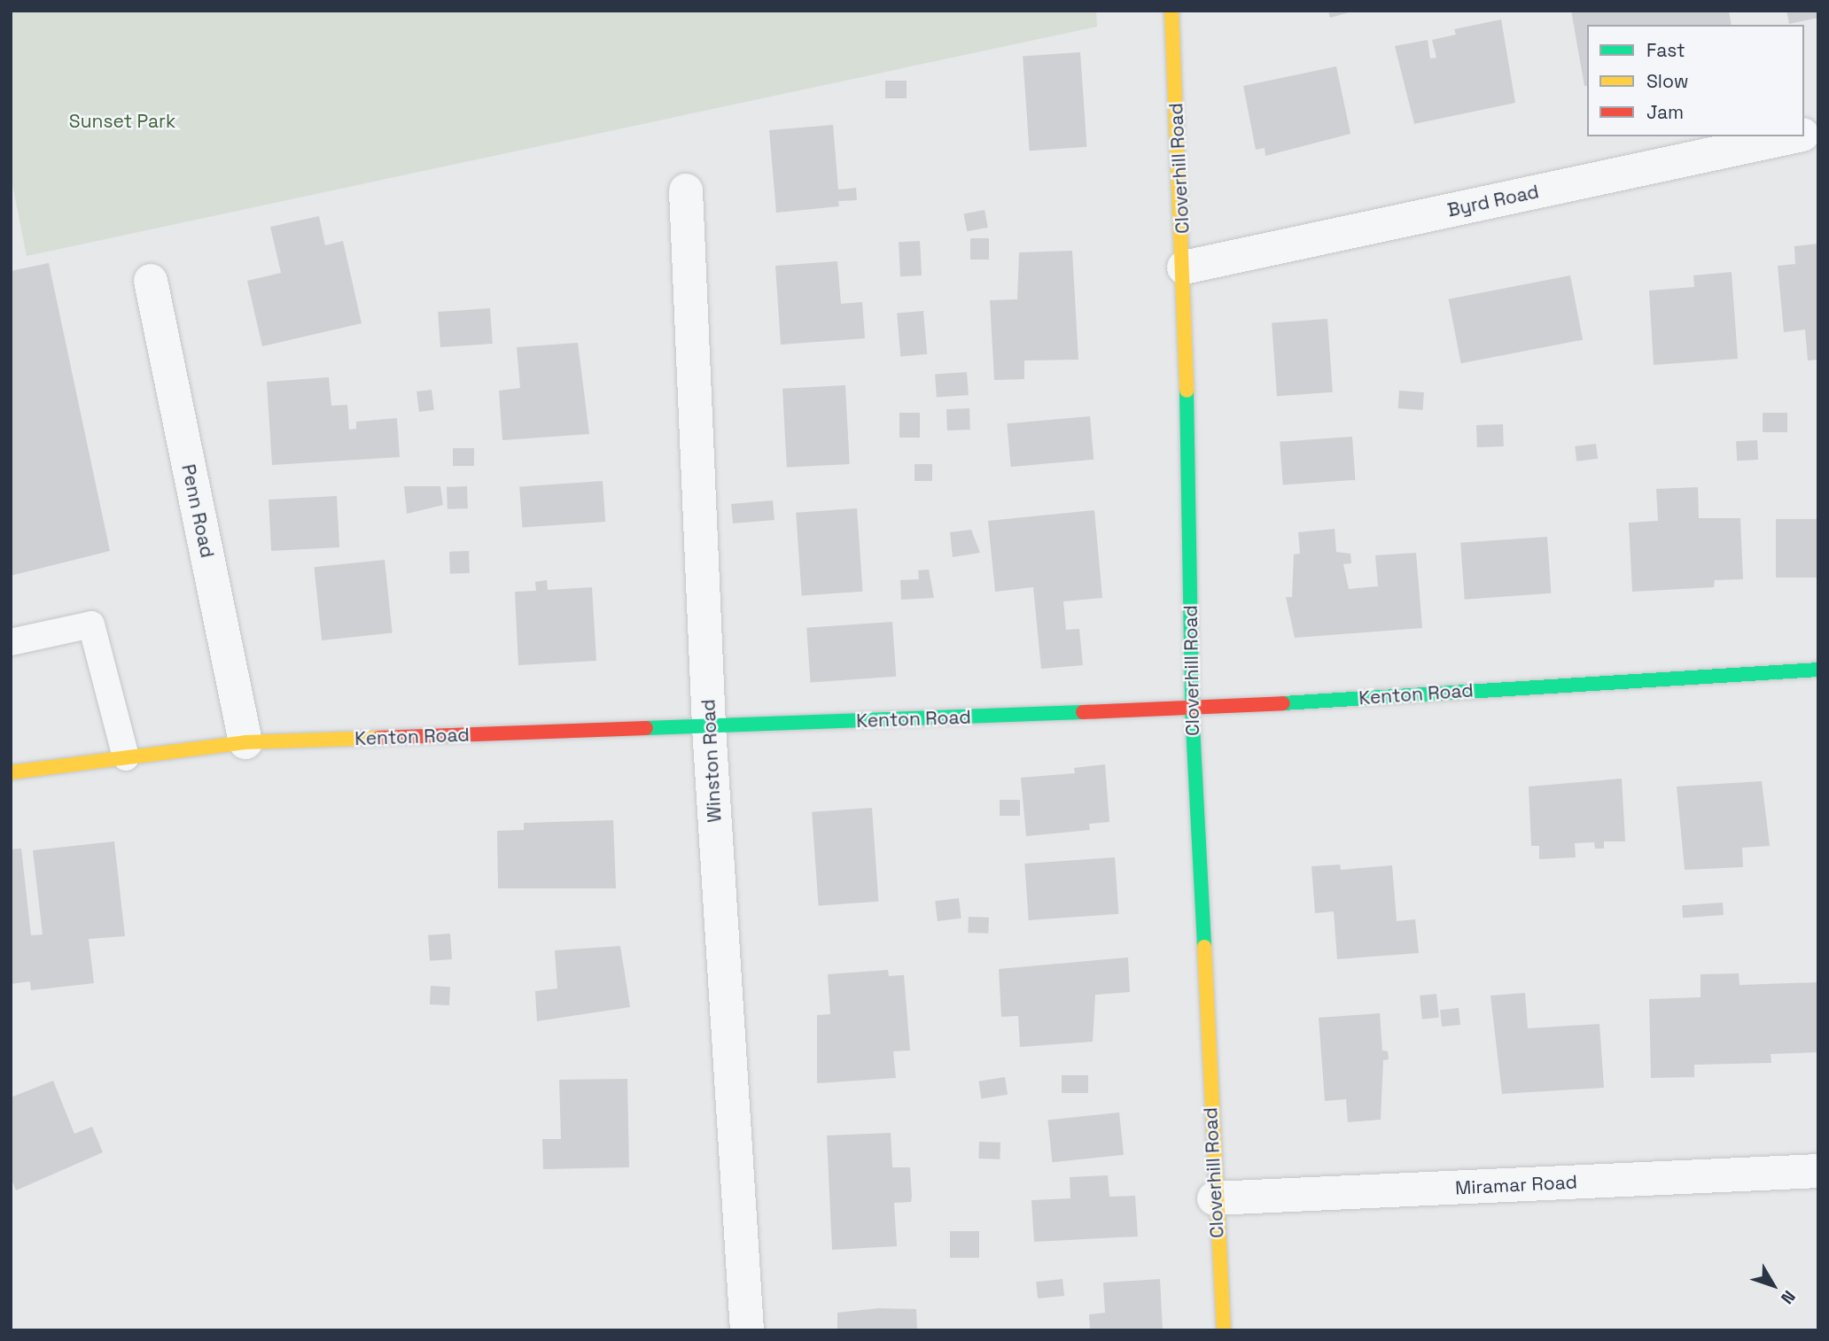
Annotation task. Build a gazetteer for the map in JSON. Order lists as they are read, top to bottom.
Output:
{
  "streets": {
    "street": [
      "Cloverhill Road",
      "Byrd Road",
      "Penn Road",
      "Kenton Road",
      "Winston Road",
      "Miramar Road"
    ]
  },
  "crossings": [
    ["Cloverhill Road", "Byrd Road"],
    ["Cloverhill Road", "Kenton Road"],
    ["Cloverhill Road", "Miramar Road"],
    ["Penn Road", "Kenton Road"],
    ["Kenton Road", "Winston Road"]
  ],
  "parks": ["Sunset Park"],
  "legend": ["Fast", "Slow", "Jam"],
  "north": "bottom right"
}
